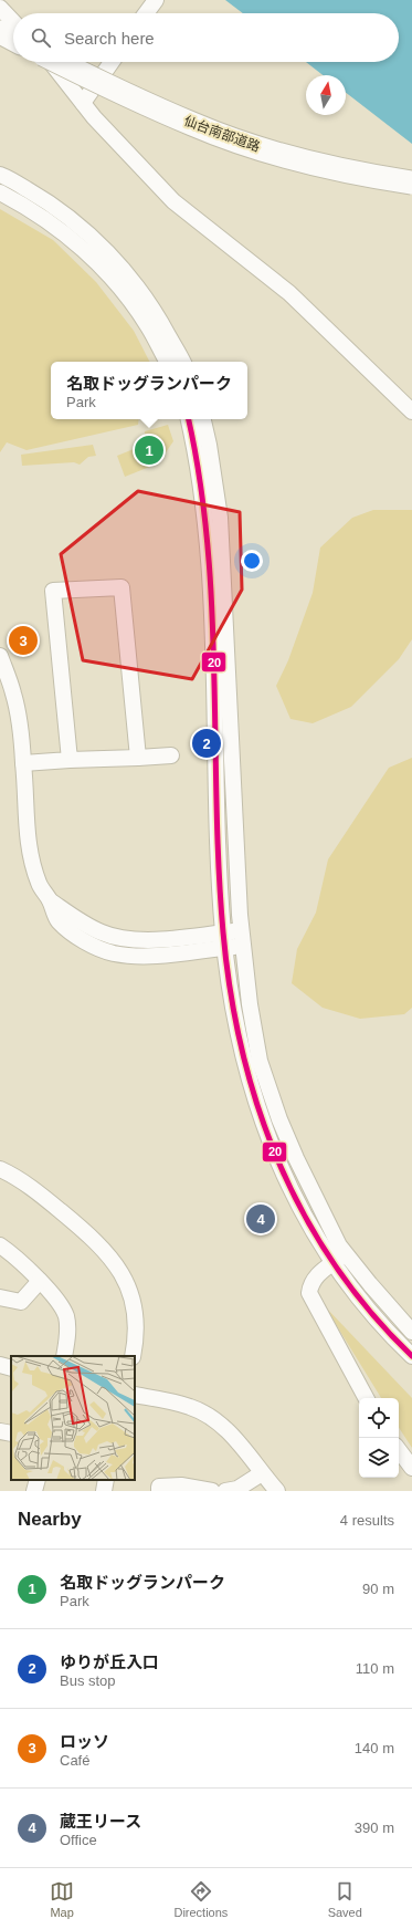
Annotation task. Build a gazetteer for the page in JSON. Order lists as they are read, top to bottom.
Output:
{
  "streets": {
    "highway": ["仙台南部道路"]
  },
  "lines": ["transit line 20"],
  "north": "top",
  "page": {
    "search": "Search here",
    "popup": ["名取ドッグランパーク", "Park"],
    "pins": [
      "1",
      "3",
      "2",
      "4"
    ],
    "heading": ["Nearby", "4 results"],
    "list": [
      {
        "mark": "1",
        "name": "名取ドッグランパーク",
        "note": "Park",
        "value": "90 m"
      },
      {
        "mark": "2",
        "name": "ゆりが丘入口",
        "note": "Bus stop",
        "value": "110 m"
      },
      {
        "mark": "3",
        "name": "ロッソ",
        "note": "Café",
        "value": "140 m"
      },
      {
        "mark": "4",
        "name": "蔵王リース",
        "note": "Office",
        "value": "390 m"
      }
    ],
    "nav": ["Map", "Directions", "Saved"]
  }
}
